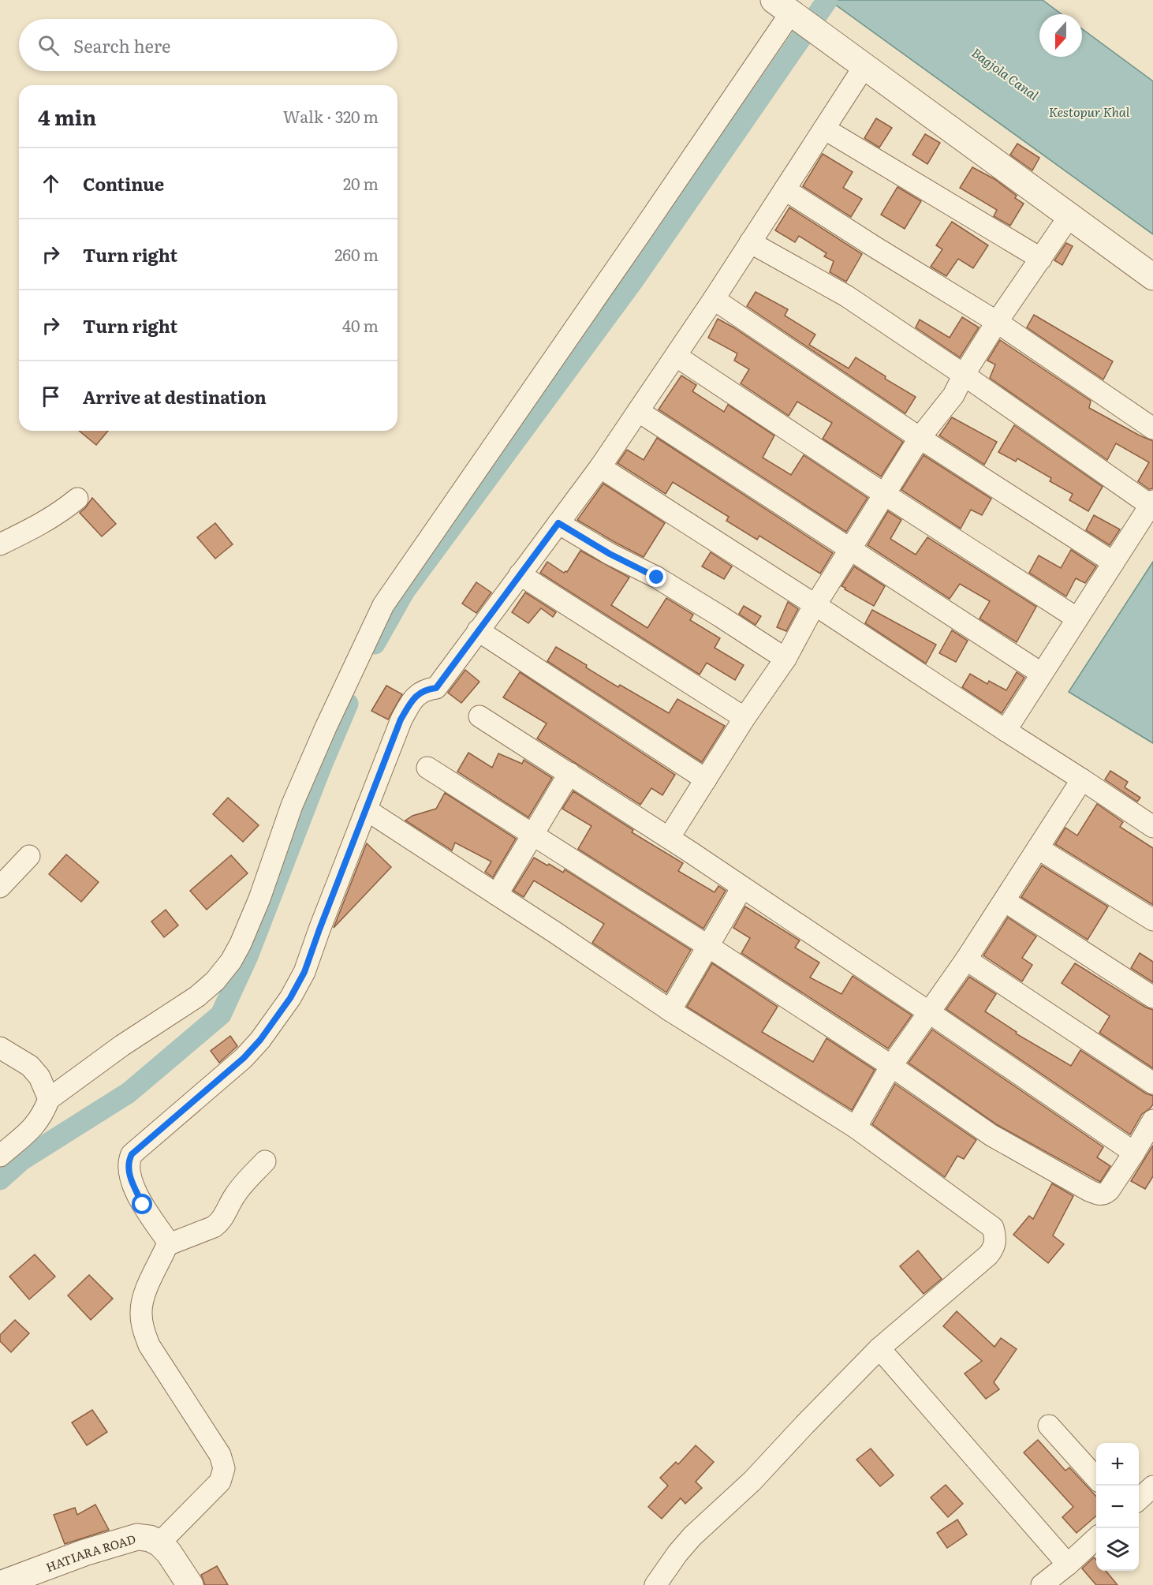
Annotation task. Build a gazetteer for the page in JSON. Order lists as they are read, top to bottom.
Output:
{
  "streets": {
    "street": ["HATIARA ROAD"]
  },
  "water": ["Bagjola Canal", "Kestopur Khal"],
  "north": "bottom",
  "page": {
    "search": "Search here",
    "heading": ["4 min", "Walk · 320 m"],
    "list": [
      ["Continue", "20 m"],
      ["Turn right", "260 m"],
      ["Turn right", "40 m"],
      "Arrive at destination"
    ],
    "map_buttons": ["+", "−"]
  }
}
